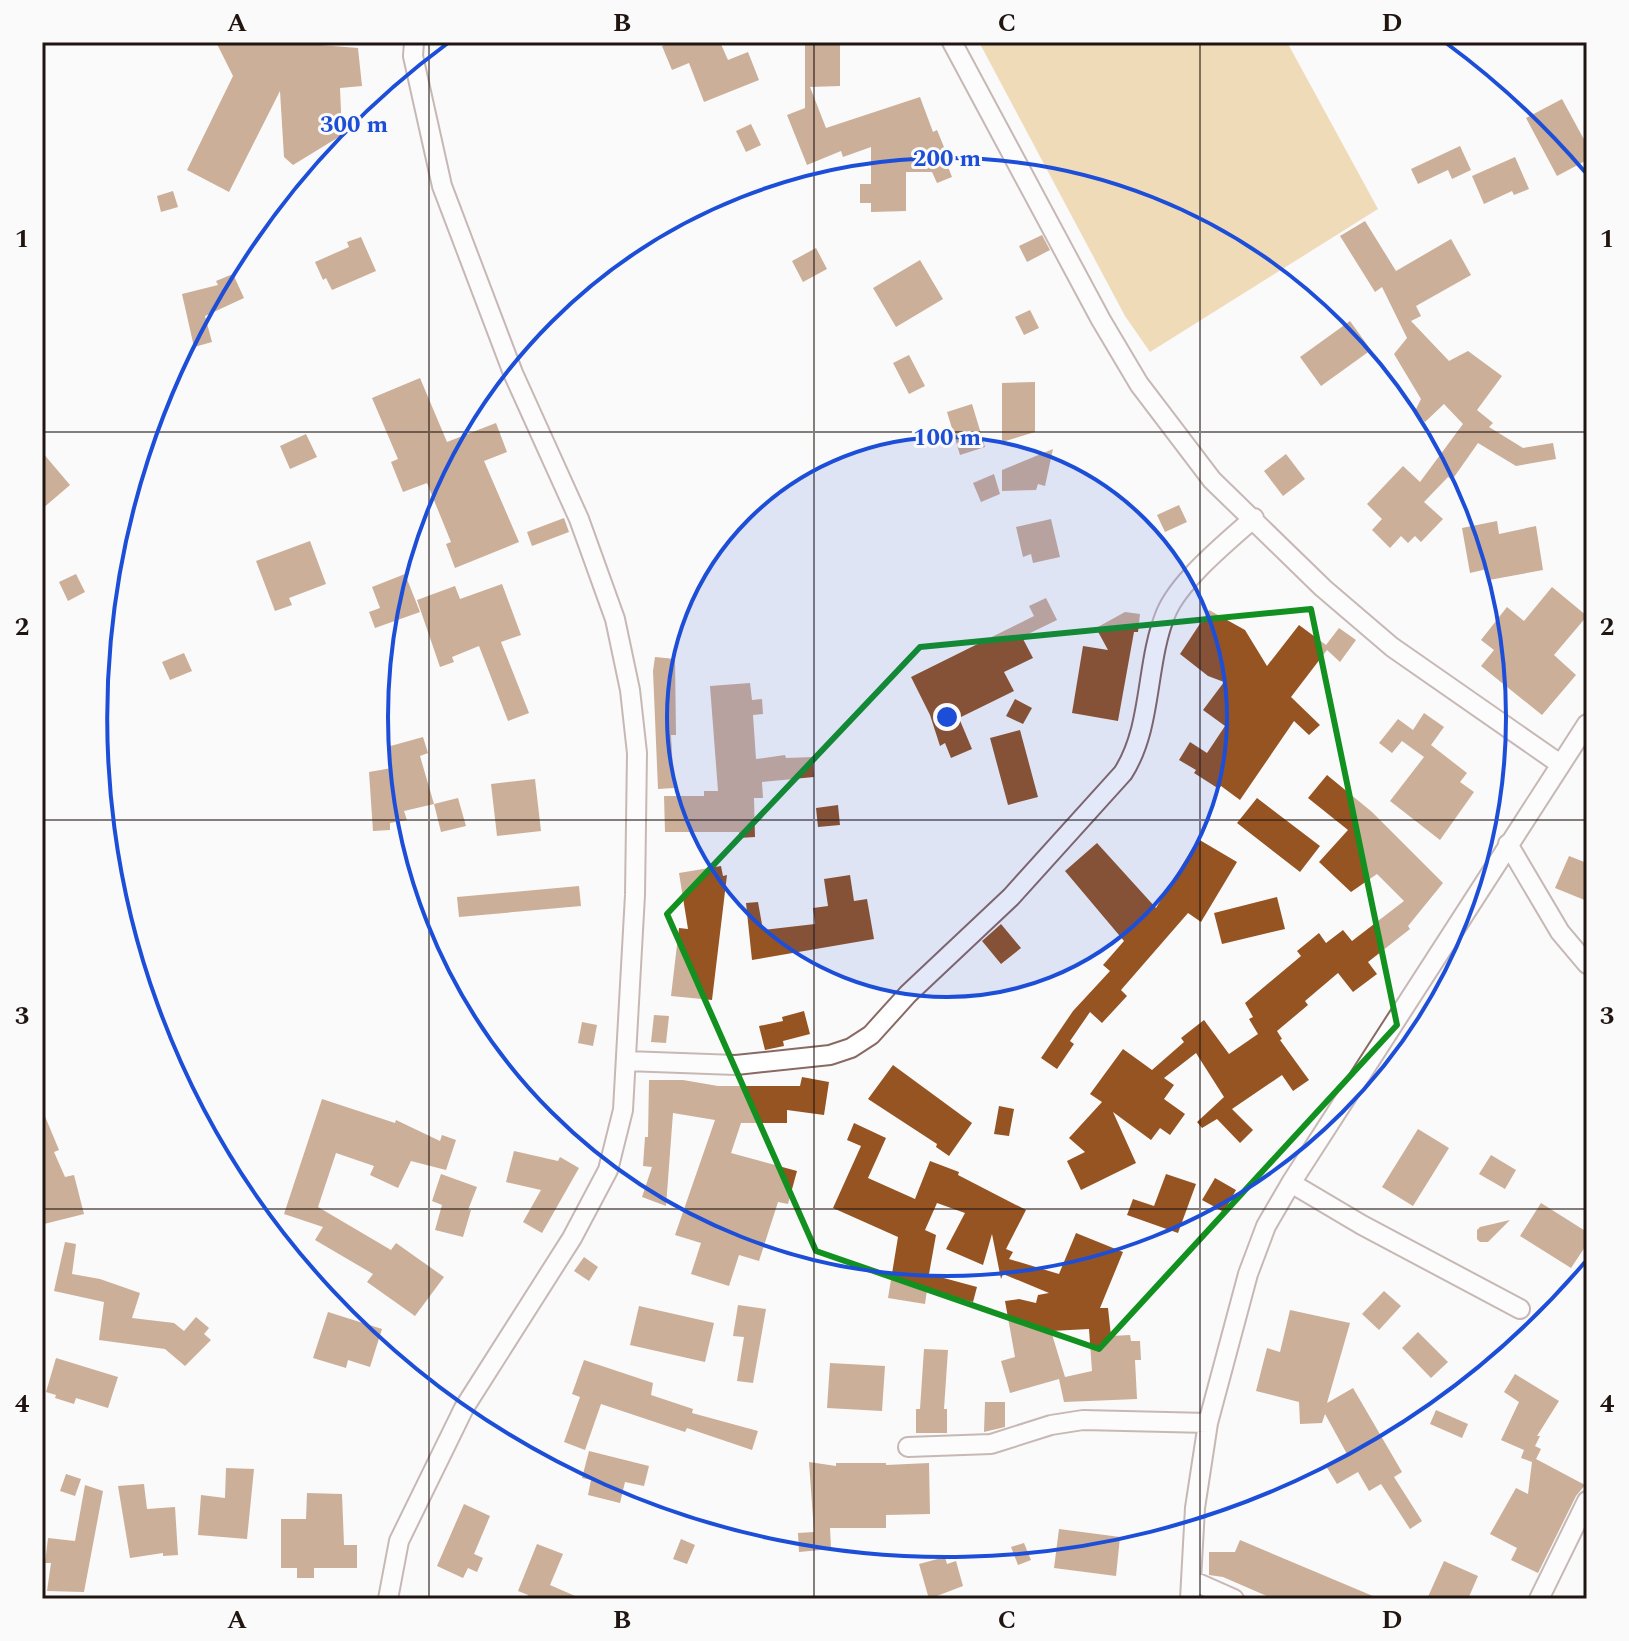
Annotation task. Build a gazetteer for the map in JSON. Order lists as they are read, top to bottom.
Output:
{
  "grid": {
    "columns": [
      "A",
      "B",
      "C",
      "D"
    ],
    "rows": [
      "1",
      "2",
      "3",
      "4"
    ]
  },
  "rings": ["300 m", "200 m", "100 m"]
}
